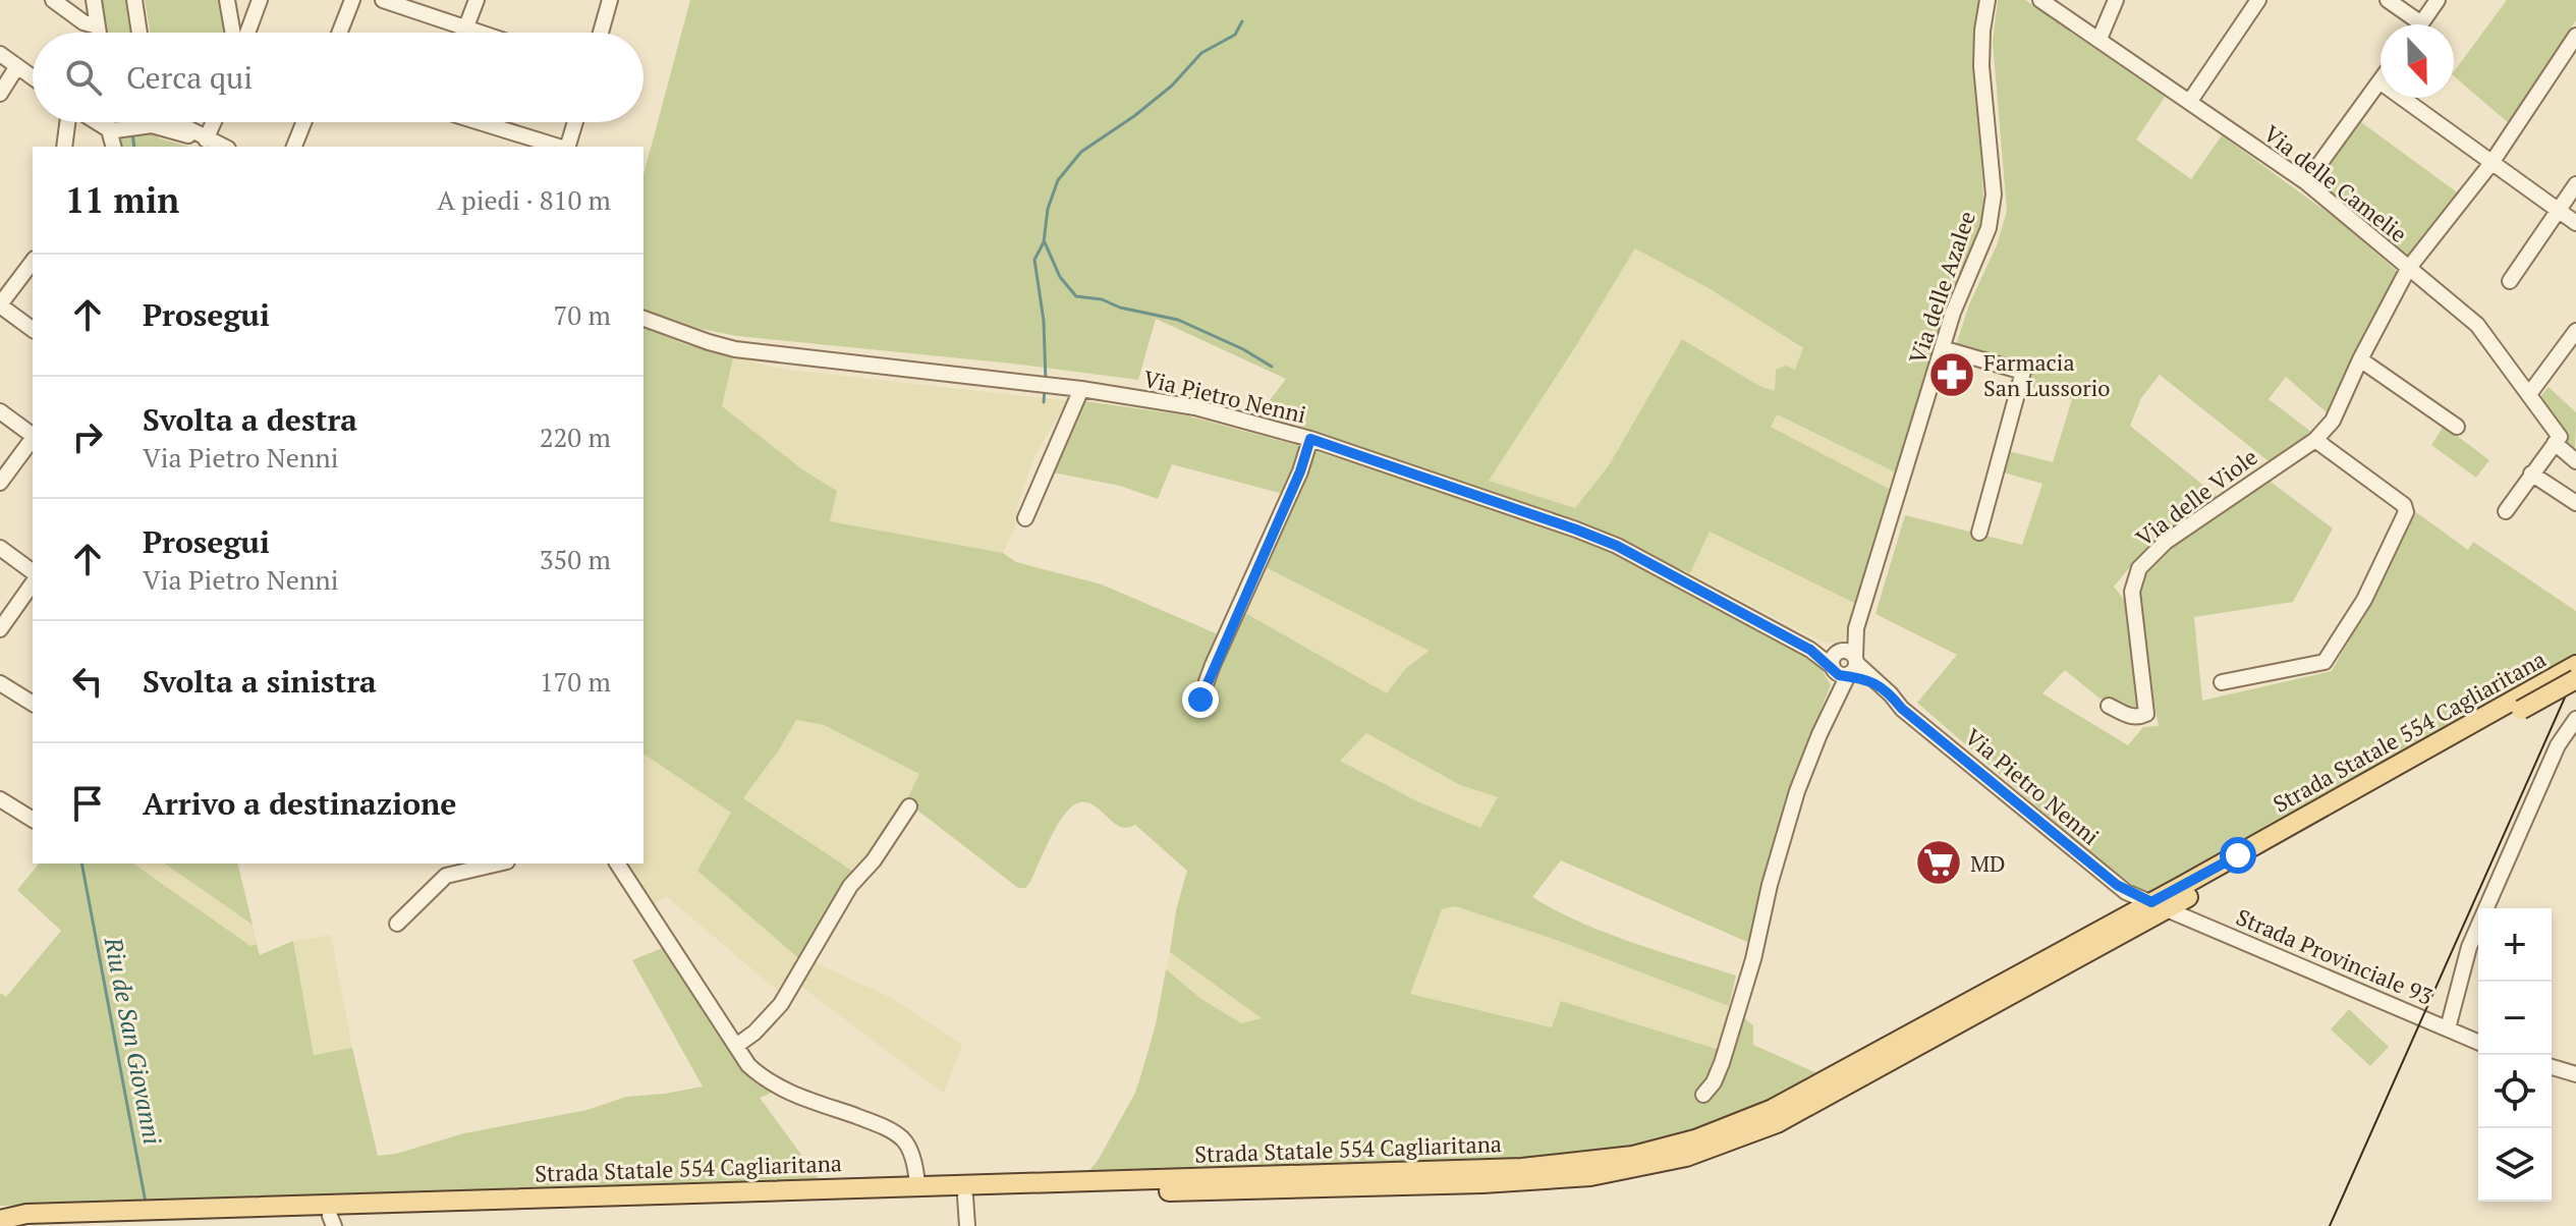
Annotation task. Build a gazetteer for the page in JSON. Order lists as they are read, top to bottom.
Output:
{
  "streets": {
    "main road": ["Strada Statale 554 Cagliaritana"],
    "street": [
      "Via delle Camelie",
      "Via delle Azalee",
      "Via Pietro Nenni",
      "Via delle Viole",
      "Strada Provinciale 93"
    ]
  },
  "crossings": [
    ["Via delle Camelie", "Via delle Viole"],
    ["Via delle Azalee", "Via Pietro Nenni"],
    ["Via Pietro Nenni", "Strada Statale 554 Cagliaritana"],
    ["Via Pietro Nenni", "Strada Provinciale 93"],
    ["Strada Statale 554 Cagliaritana", "Strada Provinciale 93"]
  ],
  "water": ["Riu de San Giovanni"],
  "places": {
    "pharmacy": ["Farmacia San Lussorio"],
    "supermarket": ["MD"]
  },
  "north": "bottom",
  "page": {
    "search": "Cerca qui",
    "heading": ["11 min", "A piedi · 810 m"],
    "list": [
      ["Prosegui", "70 m"],
      ["Svolta a destra", "Via Pietro Nenni", "220 m"],
      ["Prosegui", "Via Pietro Nenni", "350 m"],
      ["Svolta a sinistra", "170 m"],
      "Arrivo a destinazione"
    ],
    "map_buttons": ["+", "−"]
  }
}
